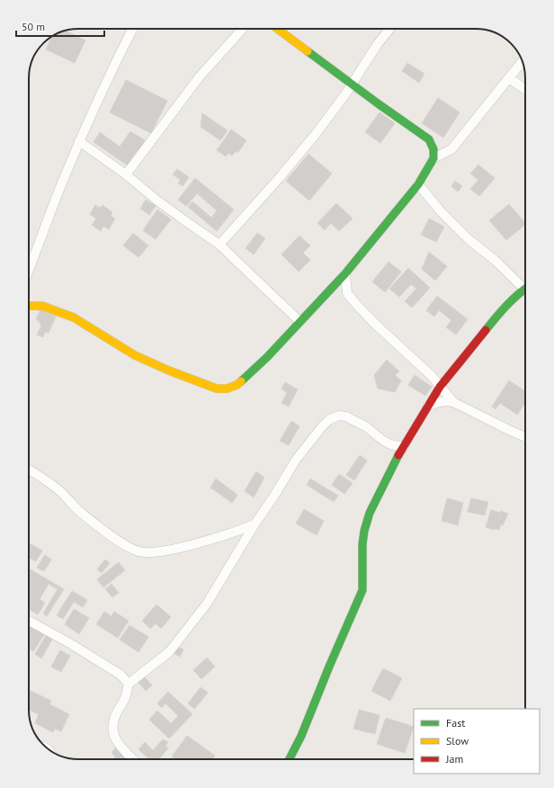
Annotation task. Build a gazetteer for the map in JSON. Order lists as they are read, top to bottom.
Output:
{
  "legend": ["Fast", "Slow", "Jam"],
  "scale_bar": "50 m"
}
